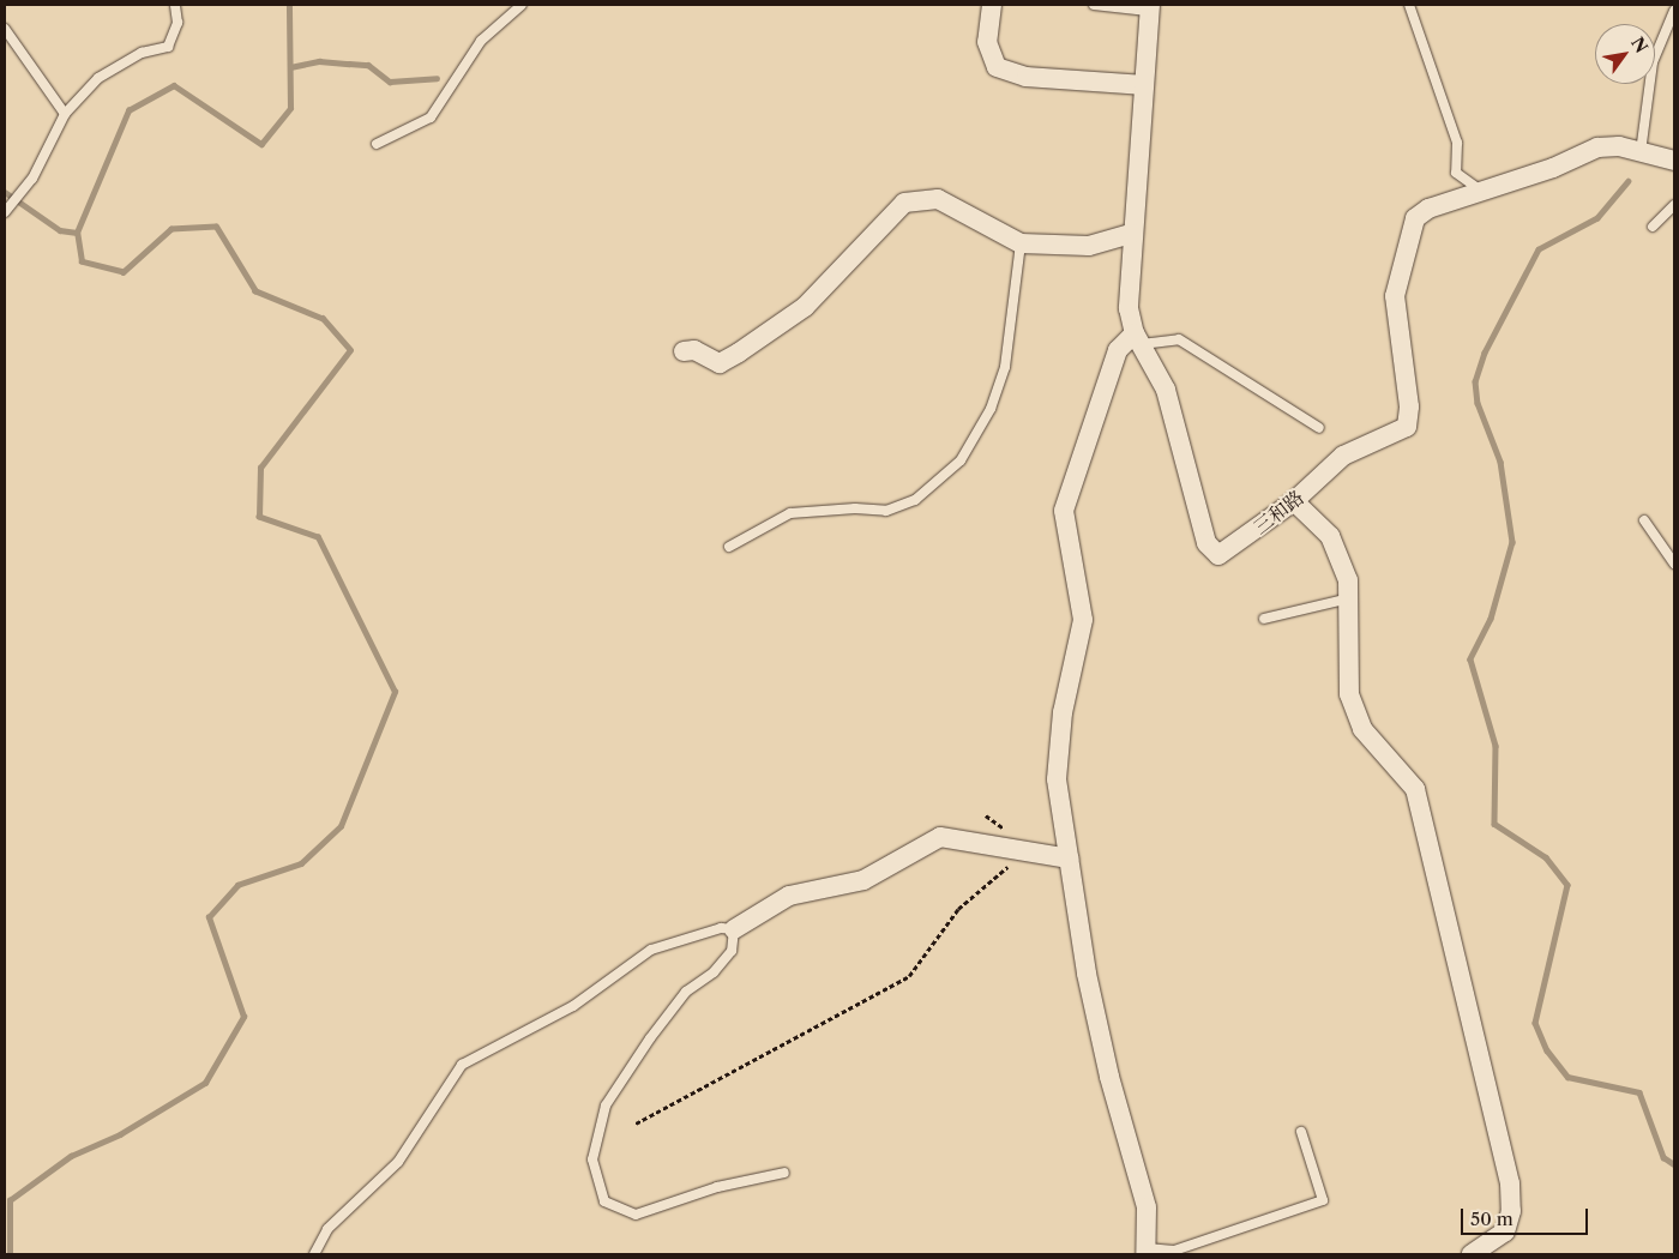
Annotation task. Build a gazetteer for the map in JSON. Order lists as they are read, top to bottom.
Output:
{
  "streets": {
    "street": ["三和路"]
  },
  "scale_bar": "50 m",
  "north": "top right"
}
